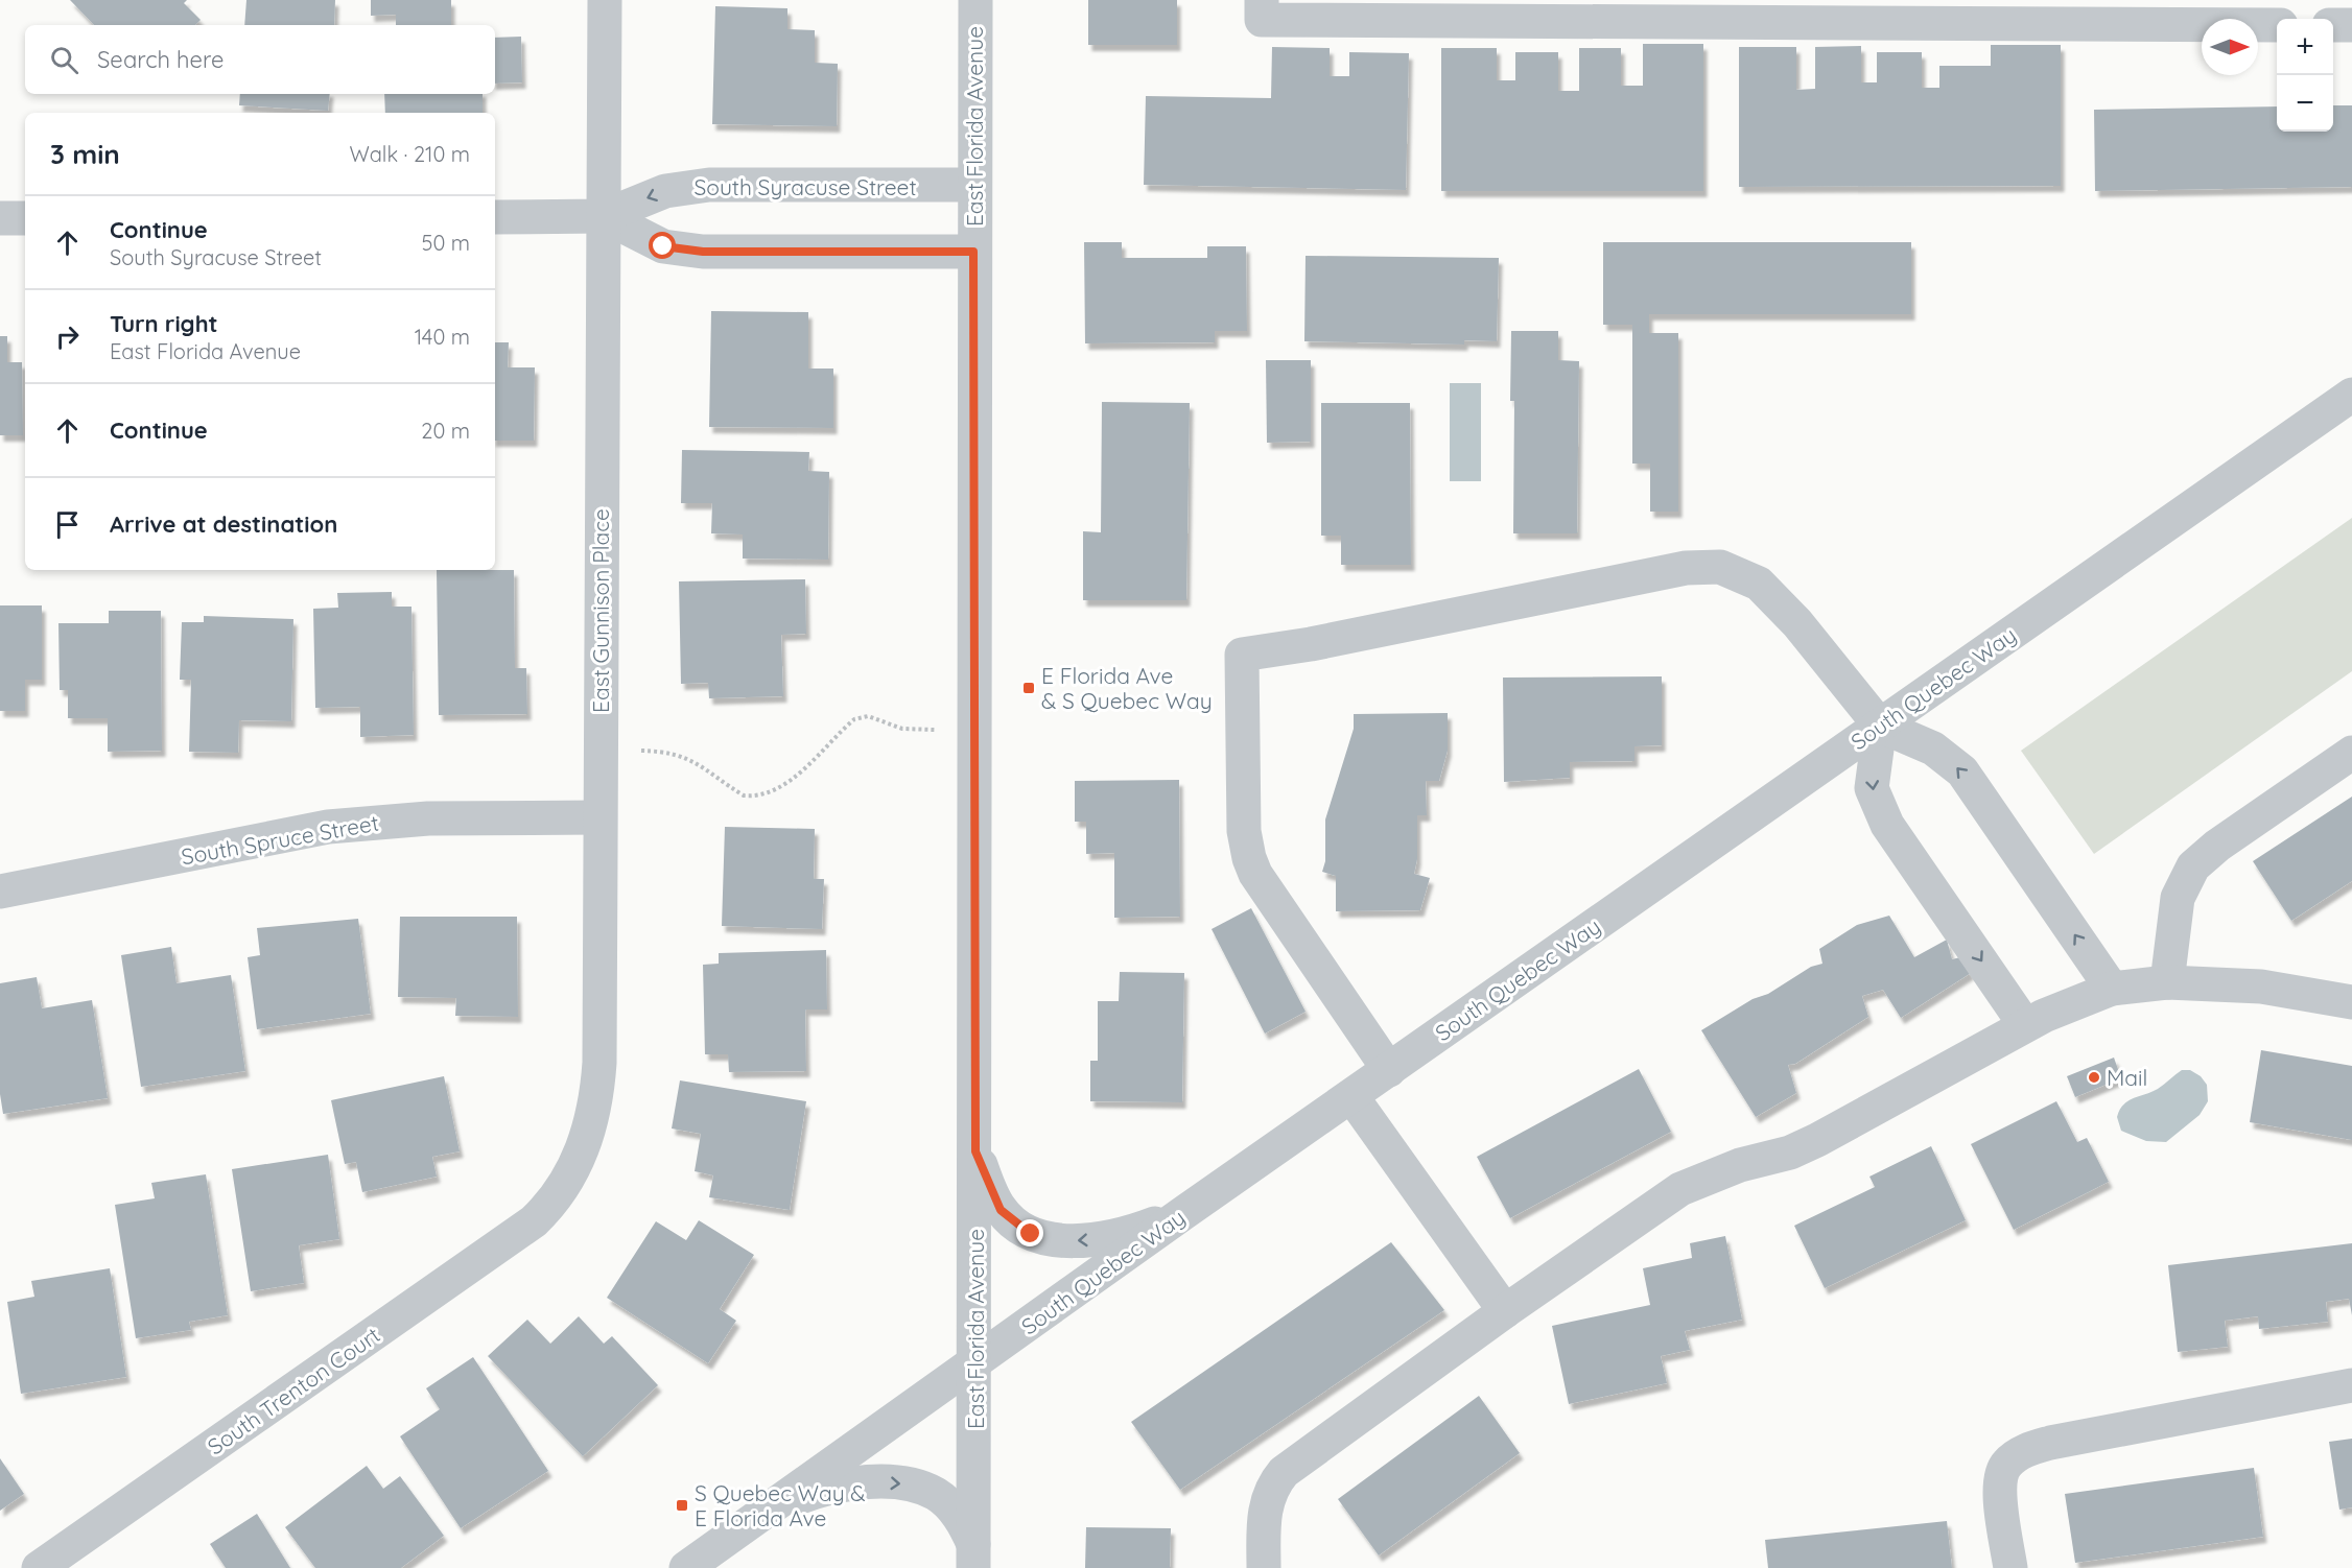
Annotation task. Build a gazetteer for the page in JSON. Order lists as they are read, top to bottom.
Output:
{
  "streets": {
    "street": [
      "East Florida Avenue",
      "South Syracuse Street",
      "East Gunnison Place",
      "South Quebec Way",
      "South Spruce Street",
      "South Trenton Court"
    ]
  },
  "crossings": [
    ["East Florida Avenue", "South Syracuse Street"],
    ["East Florida Avenue", "South Quebec Way"],
    ["South Syracuse Street", "East Gunnison Place"],
    ["East Gunnison Place", "South Spruce Street"],
    ["East Gunnison Place", "South Trenton Court"]
  ],
  "places": {
    "transit": ["E Florida Ave & S Quebec Way", "S Quebec Way & E Florida Ave"],
    "other": ["Mail"]
  },
  "north": "right",
  "page": {
    "map_buttons": ["+", "−"],
    "search": "Search here",
    "heading": ["3 min", "Walk · 210 m"],
    "list": [
      ["Continue", "South Syracuse Street", "50 m"],
      ["Turn right", "East Florida Avenue", "140 m"],
      ["Continue", "20 m"],
      "Arrive at destination"
    ]
  }
}
